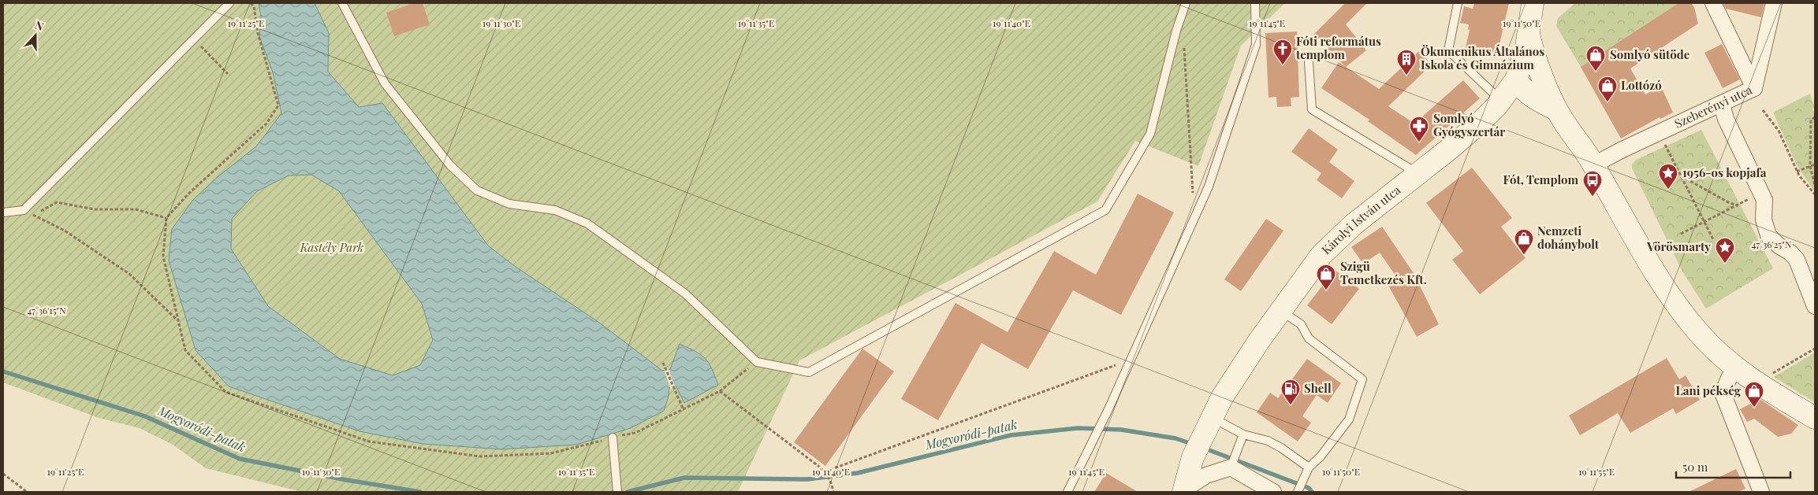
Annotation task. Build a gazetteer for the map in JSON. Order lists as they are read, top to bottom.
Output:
{
  "streets": {
    "main road": ["Károlyi István utca"],
    "street": ["Szeberényi utca"]
  },
  "water": ["Mogyoródi-patak"],
  "parks": ["Kastély Park"],
  "places": {
    "church": ["Fóti református templom"],
    "shop": [
      "Somlyó sütöde",
      "Lottózó",
      "Nemzeti dohánybolt",
      "Szigü Temetkezés Kft.",
      "Lani pékség"
    ],
    "building": ["Ökumenikus Általános Iskola és Gimnázium"],
    "pharmacy": ["Somlyó Gyógyszertár"],
    "place": ["1956-os kopjafa", "Vörösmarty"],
    "bus stop": ["Fót, Templom"],
    "fuel station": ["Shell"]
  },
  "scale_bar": "50 m",
  "north": "top",
  "coordinates": [
    "19°11'45\"E",
    "19°11'25\"E",
    "19°11'30\"E",
    "19°11'35\"E",
    "19°11'40\"E",
    "19°11'50\"E",
    "47°36'25\"N",
    "47°36'15\"N",
    "19°11'55\"E"
  ]
}
